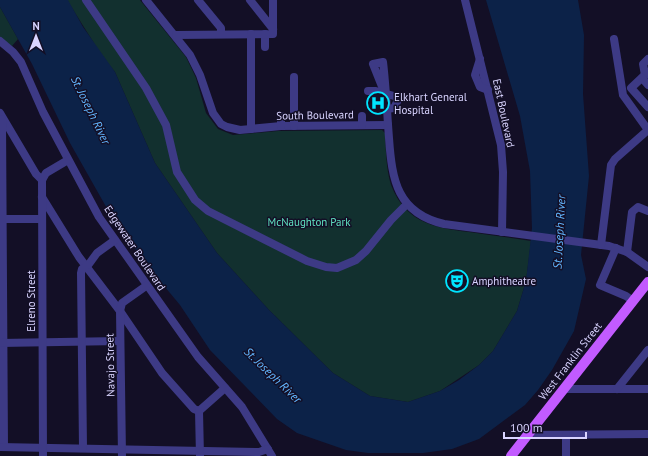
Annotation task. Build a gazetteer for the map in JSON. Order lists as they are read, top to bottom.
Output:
{
  "streets": {
    "main road": ["West Franklin Street"],
    "street": [
      "East Boulevard",
      "South Boulevard",
      "Edgewater Boulevard",
      "Elreno Street",
      "Navajo Street"
    ]
  },
  "water": ["St. Joseph River"],
  "parks": ["McNaughton Park"],
  "places": {
    "hospital": ["Elkhart General Hospital"],
    "theatre": ["Amphitheatre"]
  },
  "scale_bar": "100 m",
  "north": "top"
}
